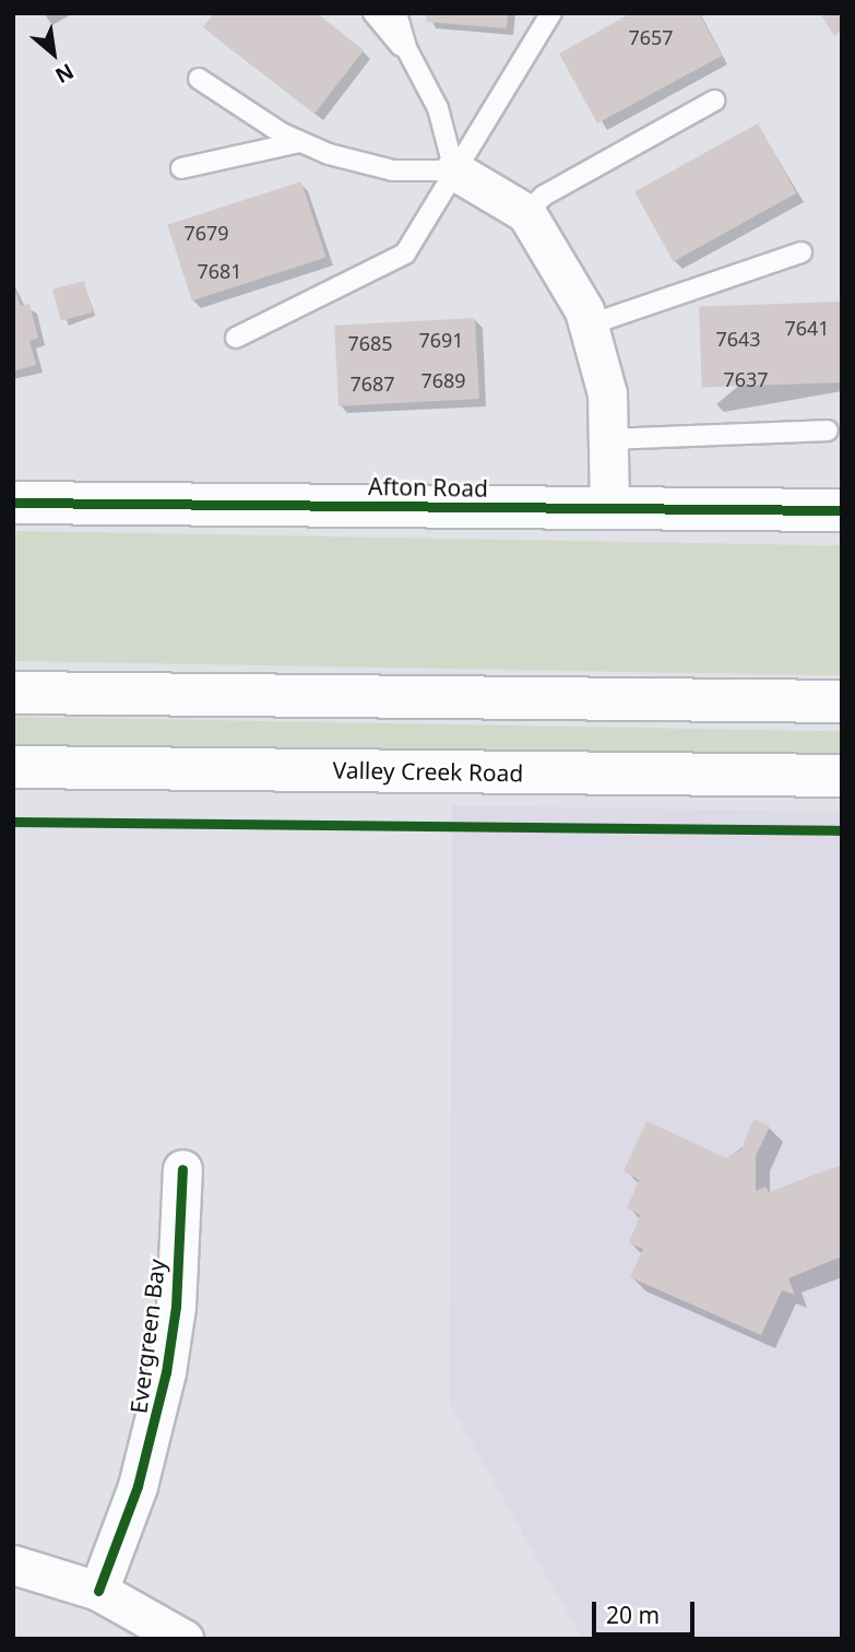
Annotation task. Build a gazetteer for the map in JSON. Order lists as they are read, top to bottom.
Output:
{
  "streets": {
    "main road": ["Afton Road", "Valley Creek Road"],
    "street": ["Evergreen Bay"]
  },
  "house_numbers": [
    "7657",
    "7679",
    "7681",
    "7641",
    "7643",
    "7691",
    "7685",
    "7637",
    "7689",
    "7687"
  ],
  "scale_bar": "20 m",
  "north": "bottom right"
}
